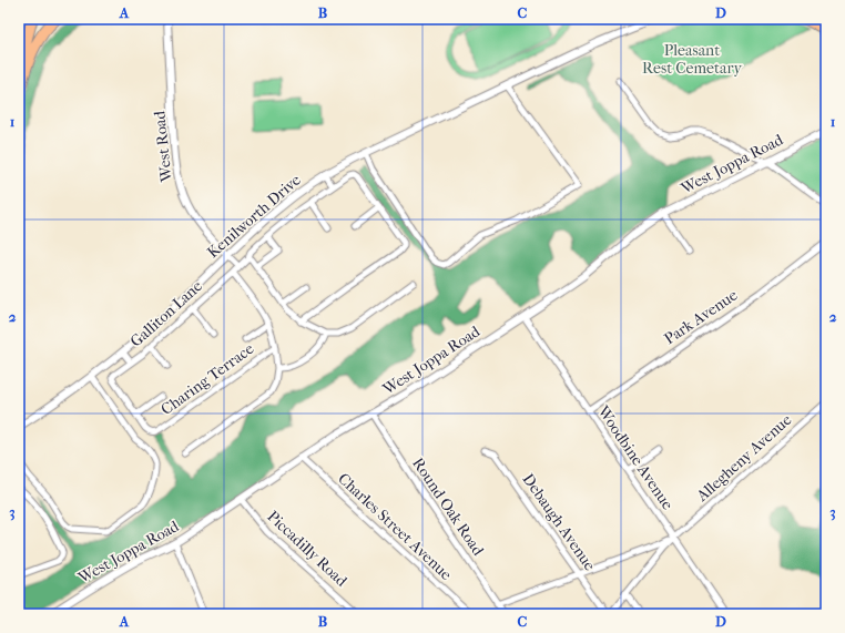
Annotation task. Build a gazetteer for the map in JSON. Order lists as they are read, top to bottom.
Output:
{
  "streets": {
    "street": [
      "West Road",
      "West Joppa Road",
      "Kenilworth Drive",
      "Galliton Lane",
      "Park Avenue",
      "Charing Terrace",
      "Woodbine Avenue",
      "Allegheny Avenue",
      "Round Oak Road",
      "Debaugh Avenue",
      "Charles Street Avenue",
      "Piccadilly Road"
    ]
  },
  "crossings": [
    ["West Road", "Kenilworth Drive"],
    ["West Joppa Road", "Woodbine Avenue"],
    ["West Joppa Road", "Round Oak Road"],
    ["West Joppa Road", "Charles Street Avenue"],
    ["West Joppa Road", "Piccadilly Road"],
    ["Kenilworth Drive", "Galliton Lane"],
    ["Galliton Lane", "Charing Terrace"],
    ["Park Avenue", "Woodbine Avenue"],
    ["Woodbine Avenue", "Allegheny Avenue"],
    ["Allegheny Avenue", "Debaugh Avenue"]
  ],
  "parks": ["Pleasant Rest Cemetary"],
  "grid": {
    "columns": [
      "A",
      "B",
      "C",
      "D"
    ],
    "rows": ["1", "2", "3"]
  }
}
